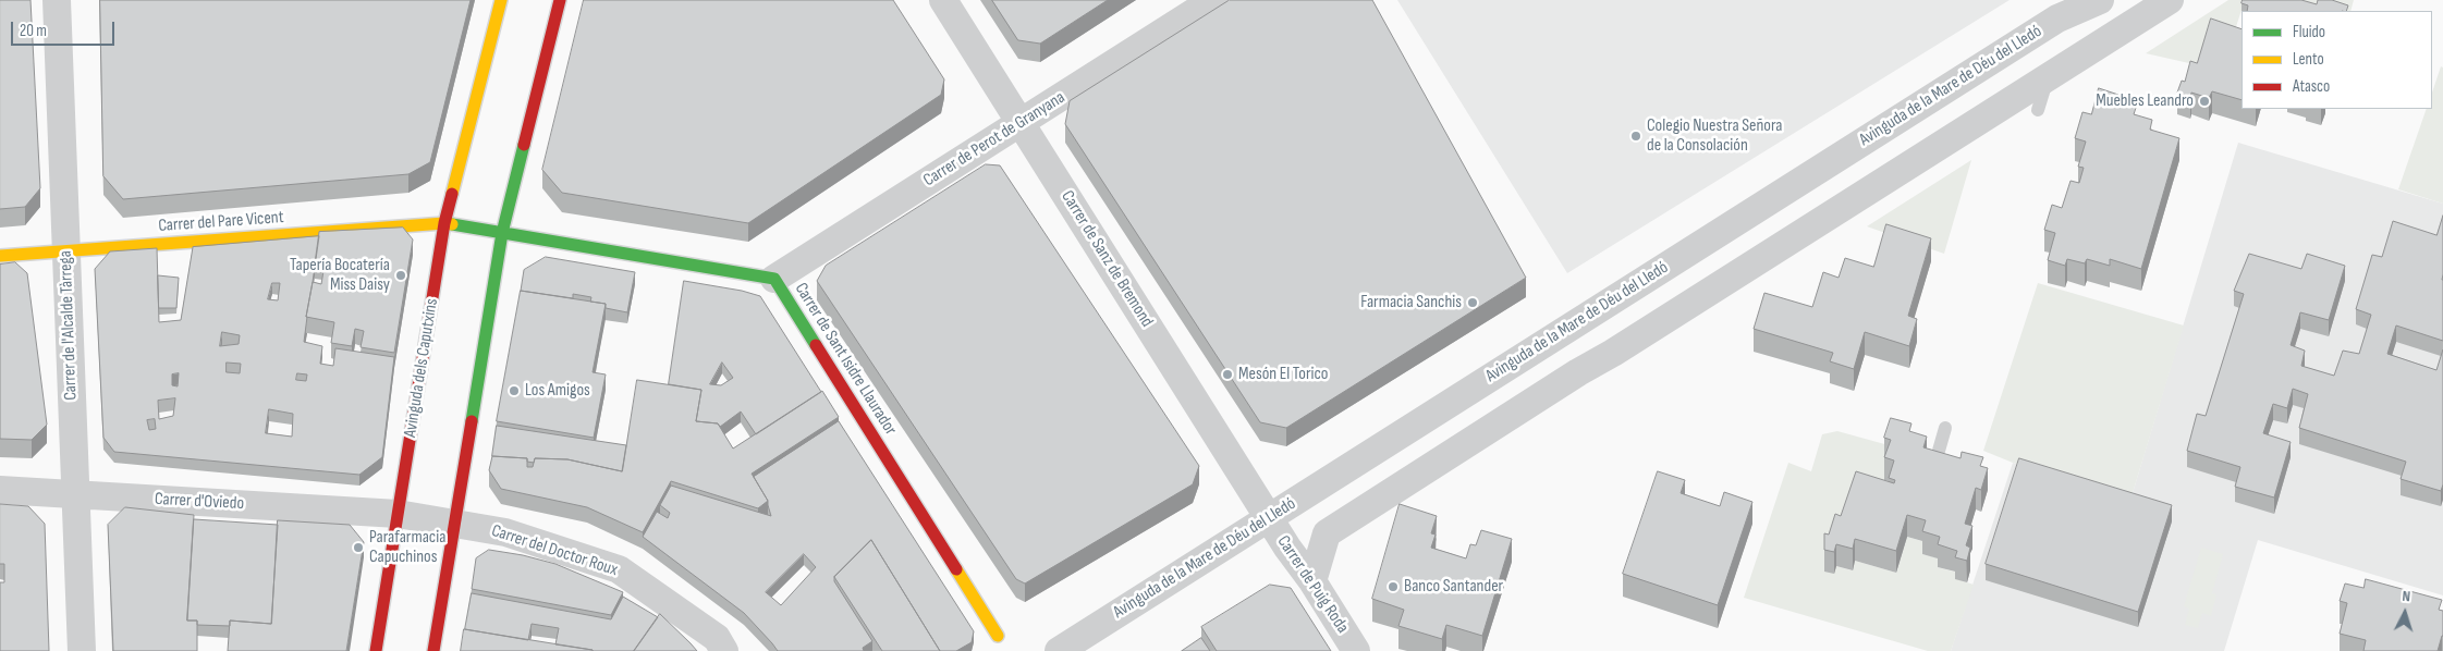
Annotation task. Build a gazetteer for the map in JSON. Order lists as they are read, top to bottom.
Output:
{
  "streets": {
    "street": [
      "Avinguda de la Mare de Déu del Lledó",
      "Carrer de Perot de Granyana",
      "Carrer del Pare Vicent",
      "Carrer de Sanz de Bremond",
      "Carrer de l'Alcalde Tàrrega",
      "Carrer de Sant Isidre Llaurador",
      "Avinguda dels Caputxins",
      "Carrer d'Oviedo",
      "Carrer del Doctor Roux",
      "Carrer de Puig Roda"
    ]
  },
  "crossings": [
    ["Avinguda de la Mare de Déu del Lledó", "Carrer de Sanz de Bremond"],
    ["Avinguda de la Mare de Déu del Lledó", "Carrer de Puig Roda"],
    ["Carrer de Perot de Granyana", "Carrer de Sanz de Bremond"],
    ["Carrer de Perot de Granyana", "Carrer de Sant Isidre Llaurador"],
    ["Carrer del Pare Vicent", "Carrer de l'Alcalde Tàrrega"],
    ["Carrer del Pare Vicent", "Avinguda dels Caputxins"],
    ["Carrer de Sanz de Bremond", "Carrer de Puig Roda"],
    ["Carrer de l'Alcalde Tàrrega", "Carrer d'Oviedo"],
    ["Avinguda dels Caputxins", "Carrer d'Oviedo"]
  ],
  "places": [
    "Muebles Leandro",
    "Colegio Nuestra Señora de la Consolación",
    "Tapería Bocatería Miss Daisy",
    "Farmacia Sanchis",
    "Mesón El Torico",
    "Los Amigos",
    "Parafarmacia Capuchinos",
    "Banco Santander"
  ],
  "legend": ["Fluido", "Lento", "Atasco"],
  "scale_bar": "20 m",
  "north": "top"
}
